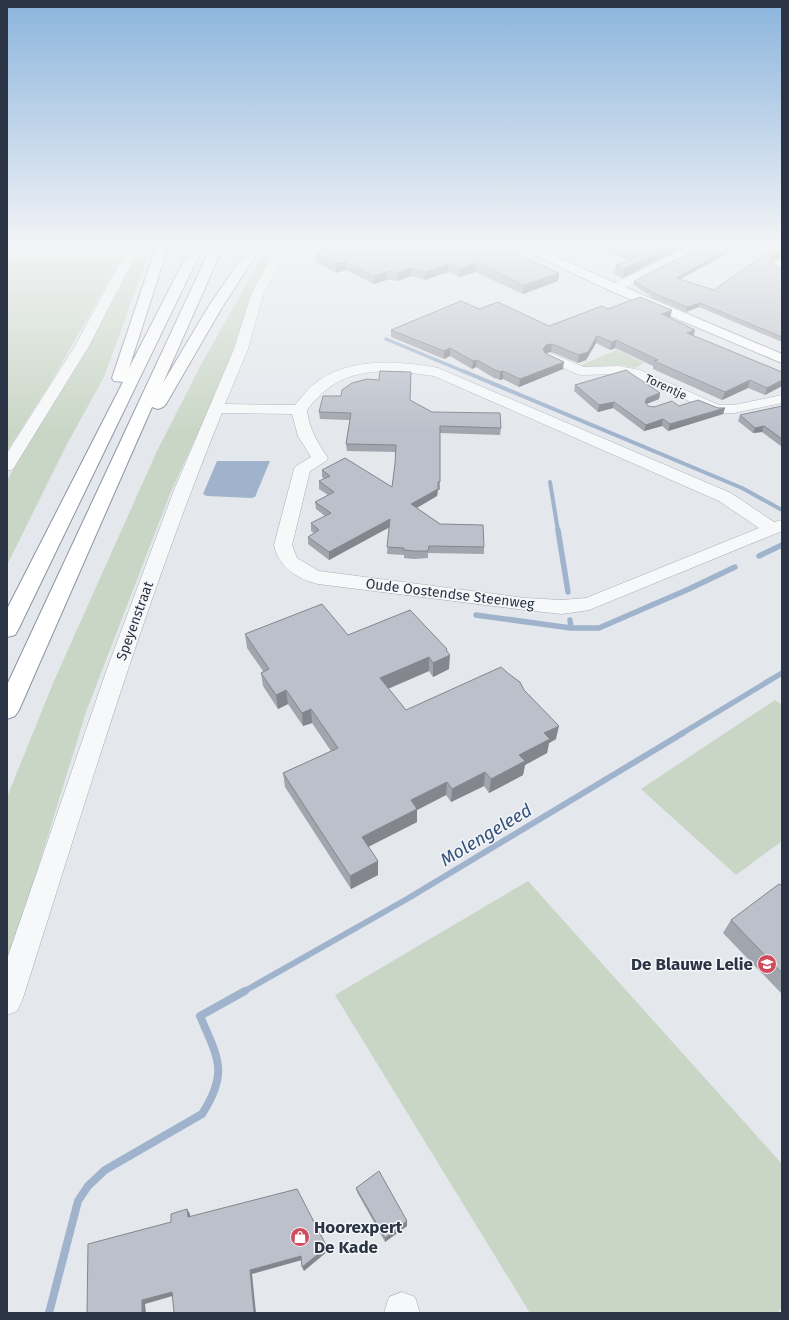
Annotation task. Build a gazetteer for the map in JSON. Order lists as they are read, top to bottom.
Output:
{
  "streets": {
    "street": ["Torentje", "Oude Oostendse Steenweg", "Speyenstraat"]
  },
  "water": ["Molengeleed"],
  "places": {
    "school or university": ["De Blauwe Lelie"],
    "shop": ["Hoorexpert De Kade"]
  }
}
